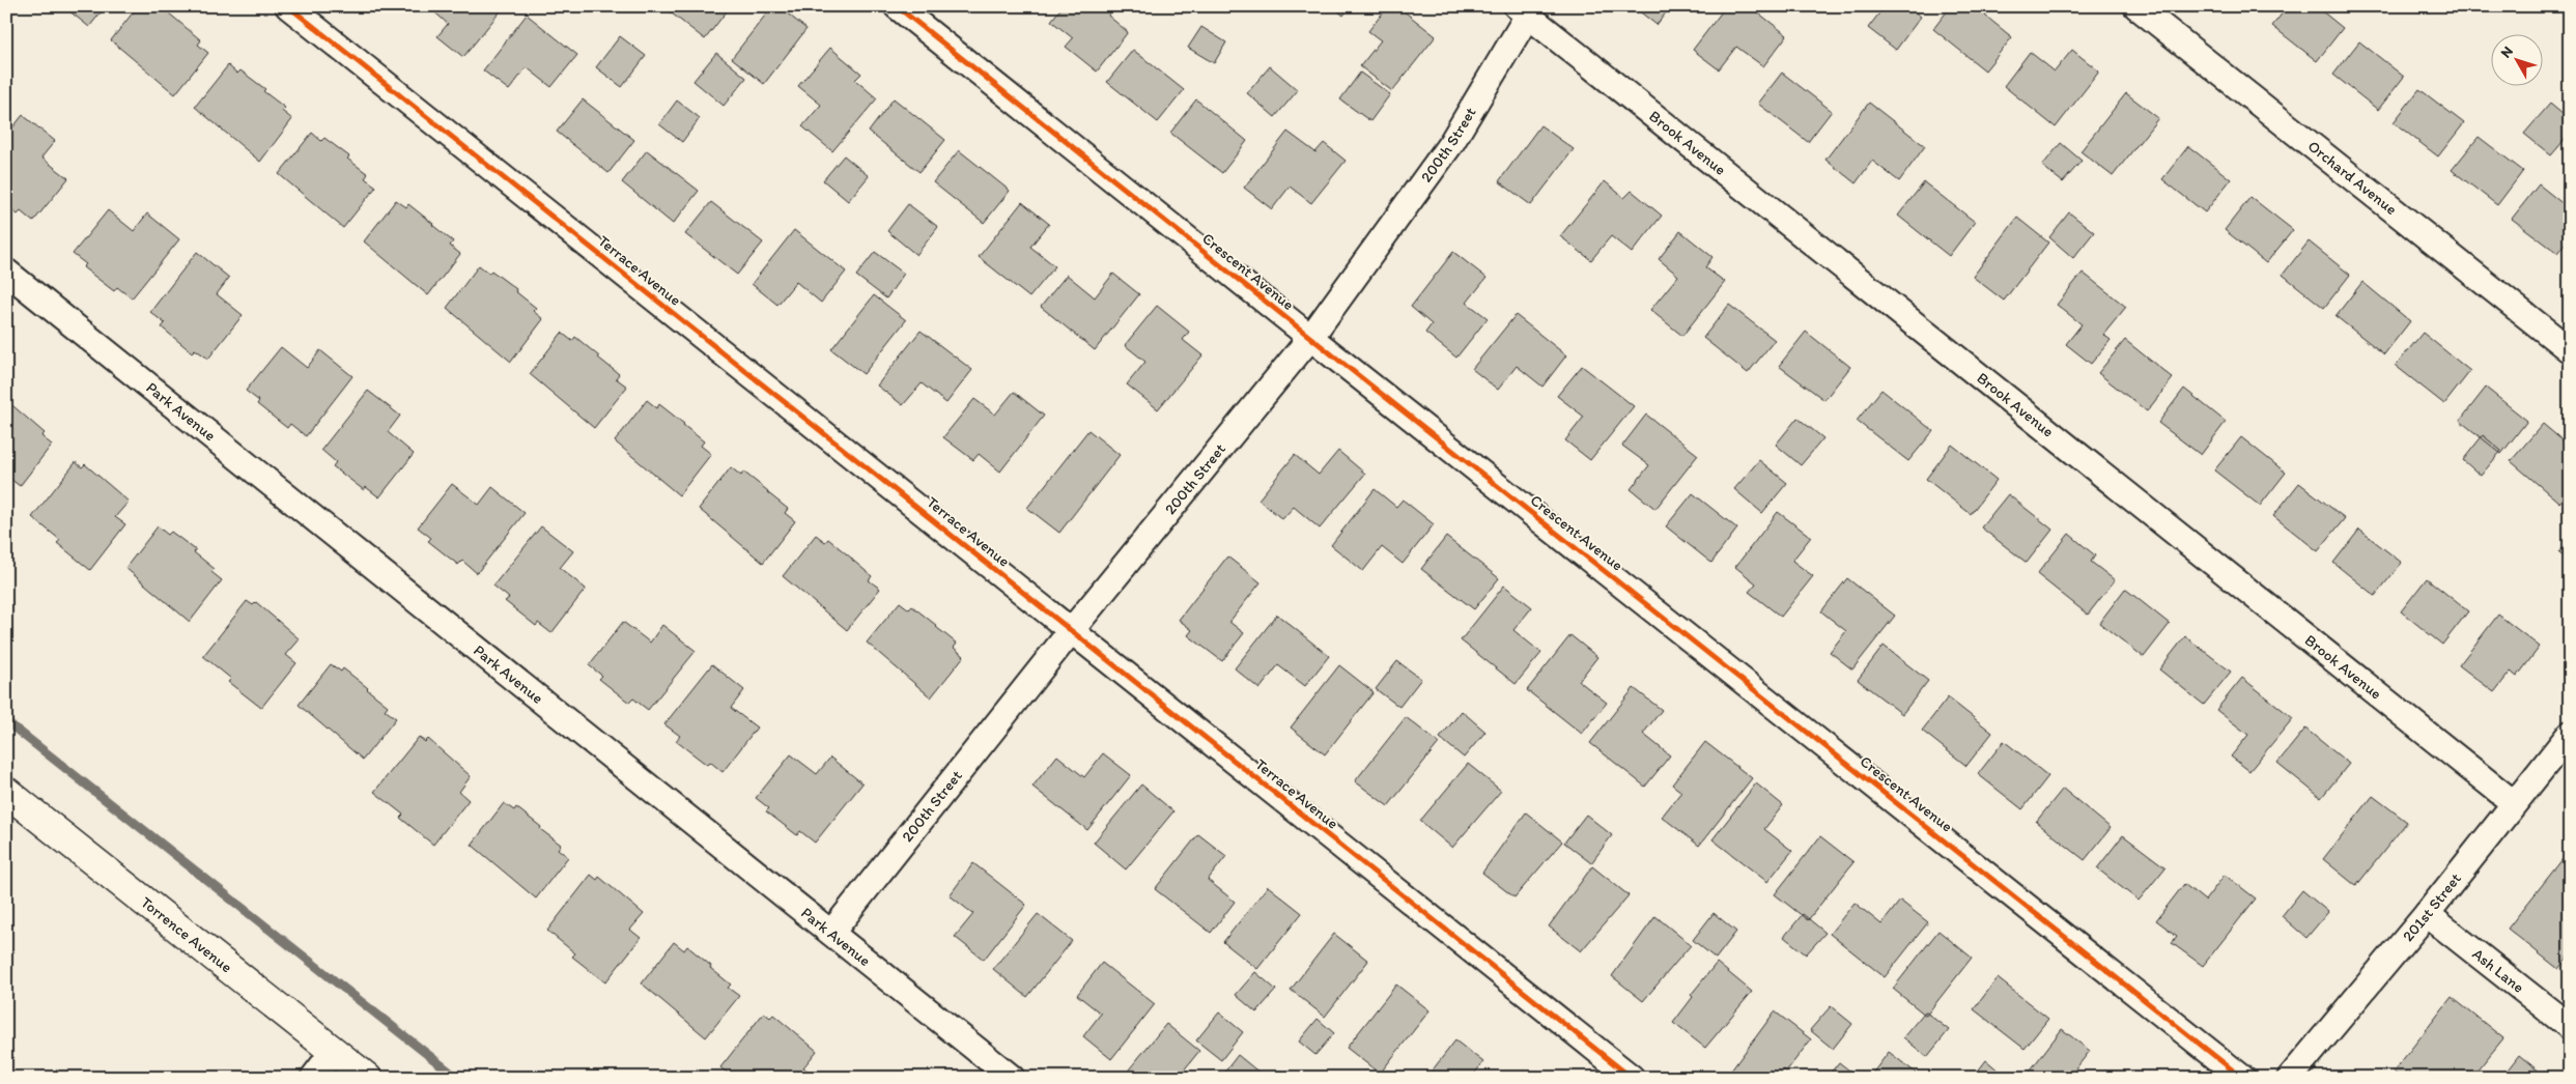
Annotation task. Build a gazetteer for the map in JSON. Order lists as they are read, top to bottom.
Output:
{
  "streets": {
    "main road": ["Torrence Avenue"],
    "street": [
      "Brook Avenue",
      "200th Street",
      "Orchard Avenue",
      "Terrace Avenue",
      "Crescent Avenue",
      "Park Avenue",
      "201st Street",
      "Ash Lane"
    ]
  },
  "crossings": [
    ["Brook Avenue", "200th Street"],
    ["Brook Avenue", "201st Street"],
    ["200th Street", "Terrace Avenue"],
    ["200th Street", "Crescent Avenue"],
    ["200th Street", "Park Avenue"],
    ["201st Street", "Ash Lane"]
  ],
  "north": "top left"
}
